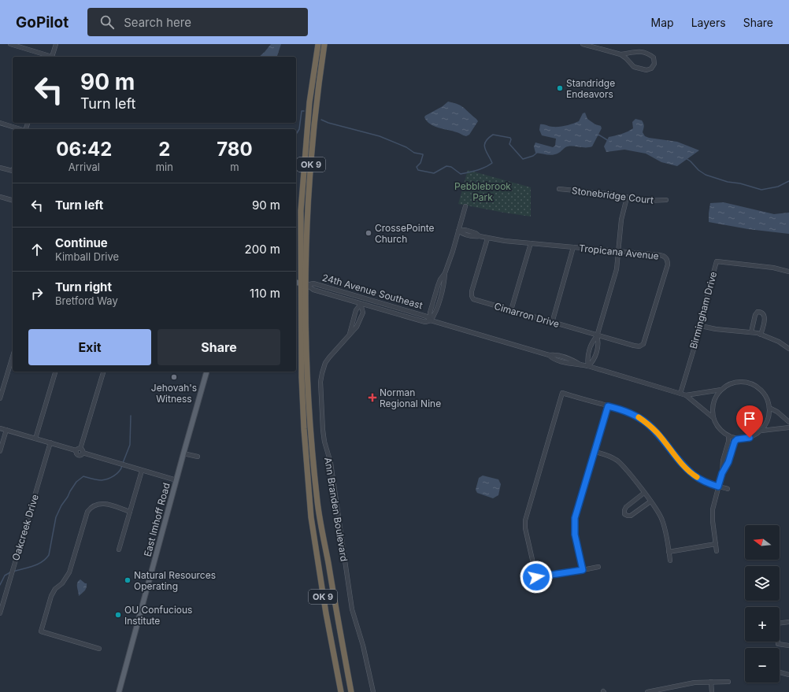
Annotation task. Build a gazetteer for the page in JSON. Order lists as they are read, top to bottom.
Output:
{
  "streets": {
    "highway": ["OK 9"],
    "main road": ["East Imhoff Road"],
    "street": [
      "Stonebridge Court",
      "Tropicana Avenue",
      "24th Avenue Southeast",
      "Birmingham Drive",
      "Cimarron Drive",
      "Ann Branden Boulevard",
      "Oakcreek Drive"
    ]
  },
  "crossings": [
    ["OK 9", "24th Avenue Southeast"],
    ["Tropicana Avenue", "Cimarron Drive"],
    ["24th Avenue Southeast", "Birmingham Drive"],
    ["24th Avenue Southeast", "Ann Branden Boulevard"]
  ],
  "parks": ["Pebblebrook Park"],
  "places": {
    "other": [
      "Standridge Endeavors",
      "CrossePointe Church",
      "Jehovah's Witness",
      "Natural Resources Operating",
      "OU Confucious Institute"
    ],
    "health": ["Norman Regional Nine"]
  },
  "north": "left",
  "page": {
    "header": "GoPilot",
    "search": "Search here",
    "nav": ["Map", "Layers", "Share"],
    "turn": ["90 m", "Turn left"],
    "eta": [
      "06:42",
      "Arrival",
      "2",
      "min",
      "780",
      "m"
    ],
    "list": [
      {
        "name": "Turn left",
        "value": "90 m"
      },
      {
        "name": "Continue",
        "note": "Kimball Drive",
        "value": "200 m"
      },
      {
        "name": "Turn right",
        "note": "Bretford Way",
        "value": "110 m"
      }
    ],
    "buttons": ["Exit", "Share"],
    "map_buttons": ["+", "−"]
  }
}
